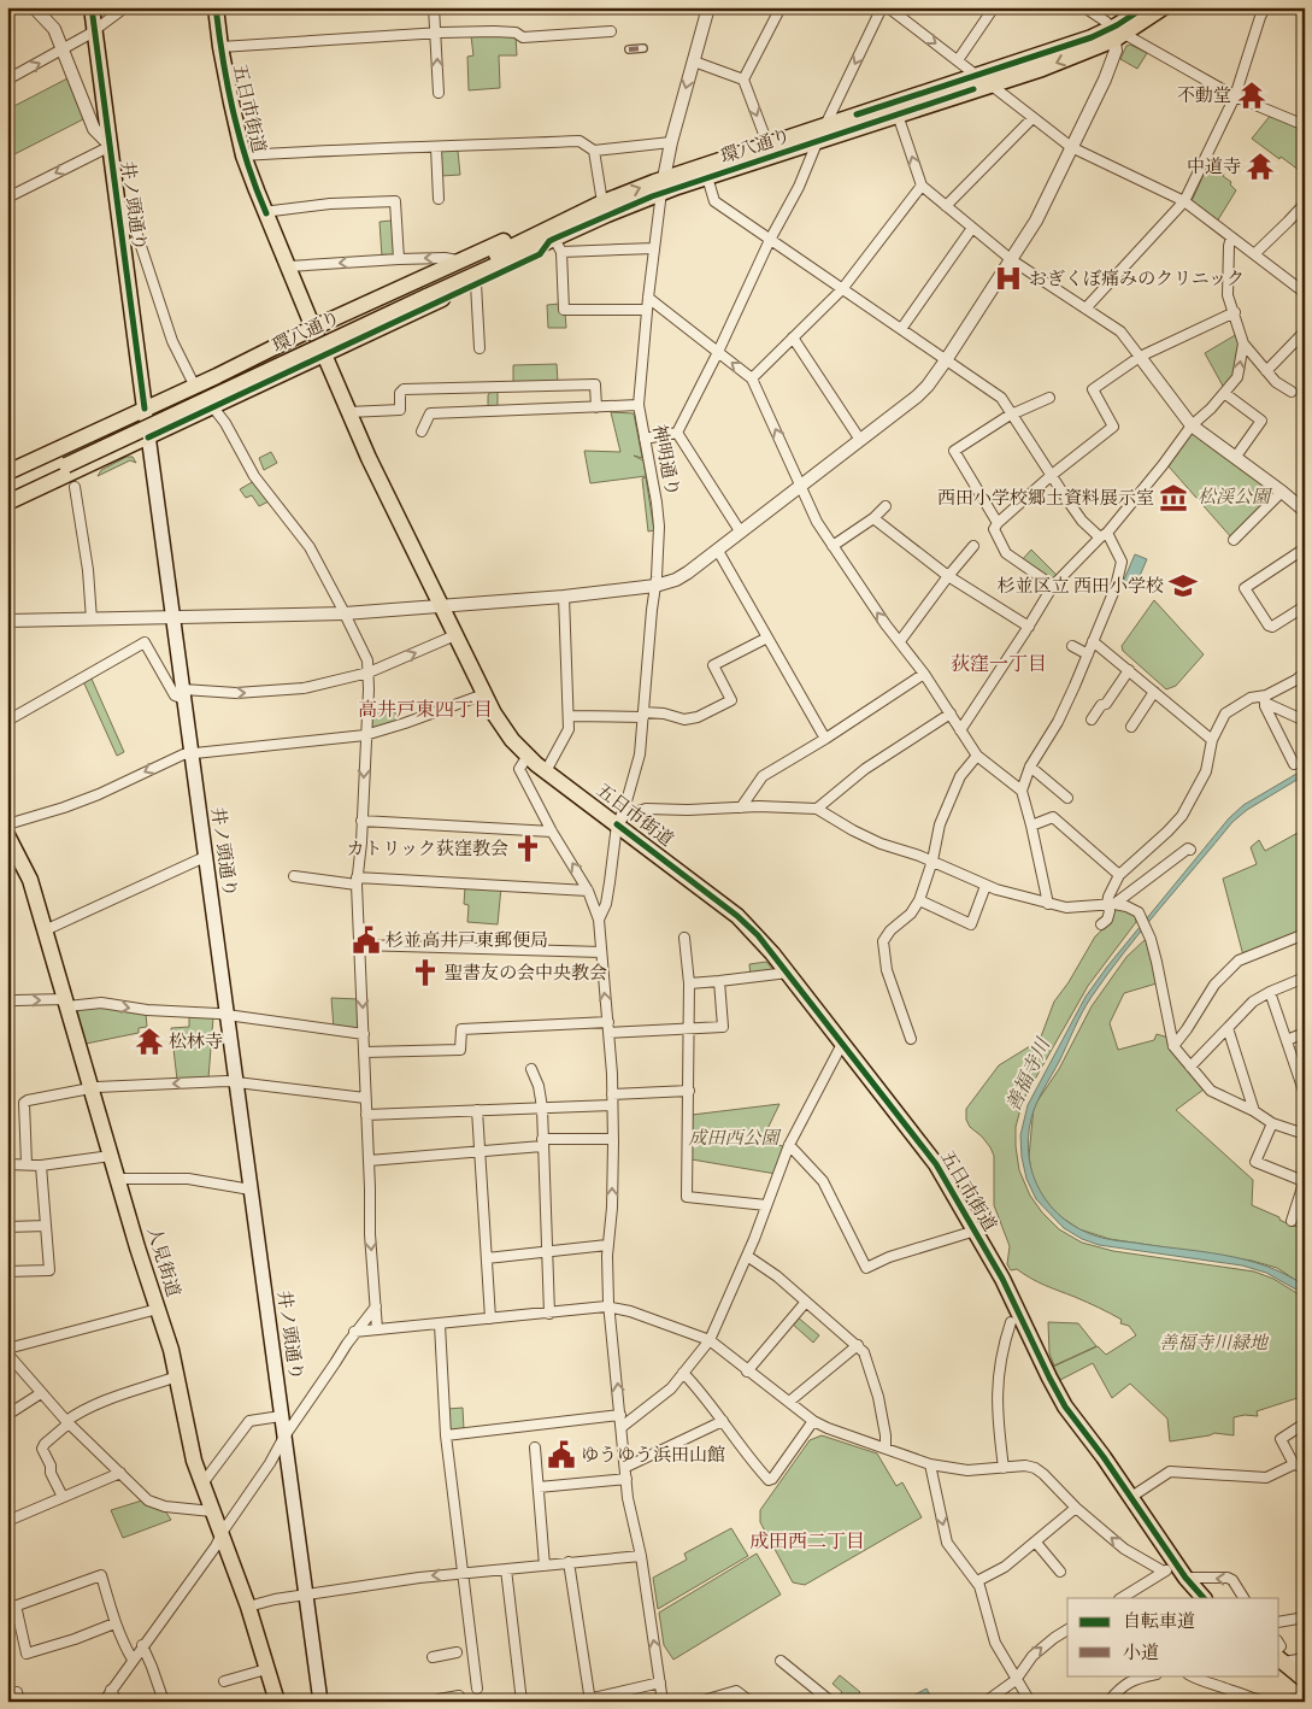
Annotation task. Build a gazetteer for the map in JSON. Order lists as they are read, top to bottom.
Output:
{
  "streets": {
    "main road": [
      "五日市街道",
      "環八通り",
      "井ノ頭通り",
      "人見街道"
    ],
    "street": ["神明通り"]
  },
  "crossings": [
    ["五日市街道", "神明通り"],
    ["環八通り", "神明通り"]
  ],
  "districts": ["荻窪一丁目", "高井戸東四丁目", "成田西二丁目"],
  "water": ["善福寺川"],
  "parks": ["松渓公園", "成田西公園", "善福寺川緑地"],
  "places": {
    "temple": ["不動堂", "中道寺", "松林寺"],
    "hospital": ["おぎくぼ痛みのクリニック"],
    "museum": ["西田小学校郷土資料展示室"],
    "school or university": ["杉並区立 西田小学校"],
    "church": ["カトリック荻窪教会", "聖書友の会中央教会"],
    "public building": ["杉並高井戸東郵便局", "ゆうゆう浜田山館"]
  },
  "legend": ["自転車道", "小道"]
}
